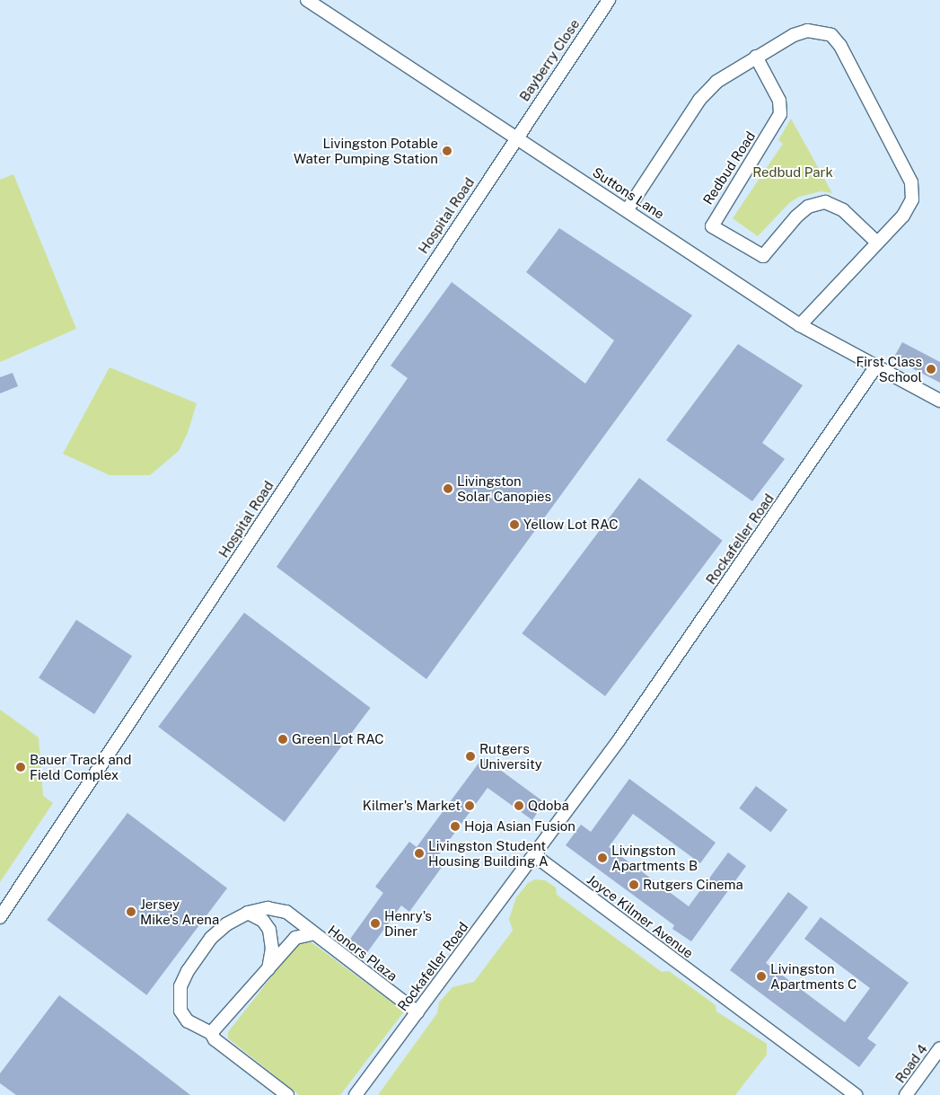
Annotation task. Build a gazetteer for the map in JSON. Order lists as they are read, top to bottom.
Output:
{
  "streets": {
    "street": [
      "Bayberry Close",
      "Redbud Road",
      "Suttons Lane",
      "Hospital Road",
      "Rockafeller Road",
      "Joyce Kilmer Avenue",
      "Honors Plaza",
      "Road 4"
    ]
  },
  "crossings": [
    ["Bayberry Close", "Suttons Lane"],
    ["Bayberry Close", "Hospital Road"],
    ["Suttons Lane", "Hospital Road"],
    ["Suttons Lane", "Rockafeller Road"],
    ["Rockafeller Road", "Joyce Kilmer Avenue"],
    ["Rockafeller Road", "Honors Plaza"]
  ],
  "parks": ["Redbud Park"],
  "places": [
    "Livingston Potable Water Pumping Station",
    "First Class School",
    "Livingston Solar Canopies",
    "Yellow Lot RAC",
    "Green Lot RAC",
    "Rutgers University",
    "Bauer Track and Field Complex",
    "Kilmer's Market",
    "Qdoba",
    "Hoja Asian Fusion",
    "Livingston Student Housing Building A",
    "Livingston Apartments B",
    "Rutgers Cinema",
    "Jersey Mike's Arena",
    "Henry's Diner",
    "Livingston Apartments C"
  ]
}
